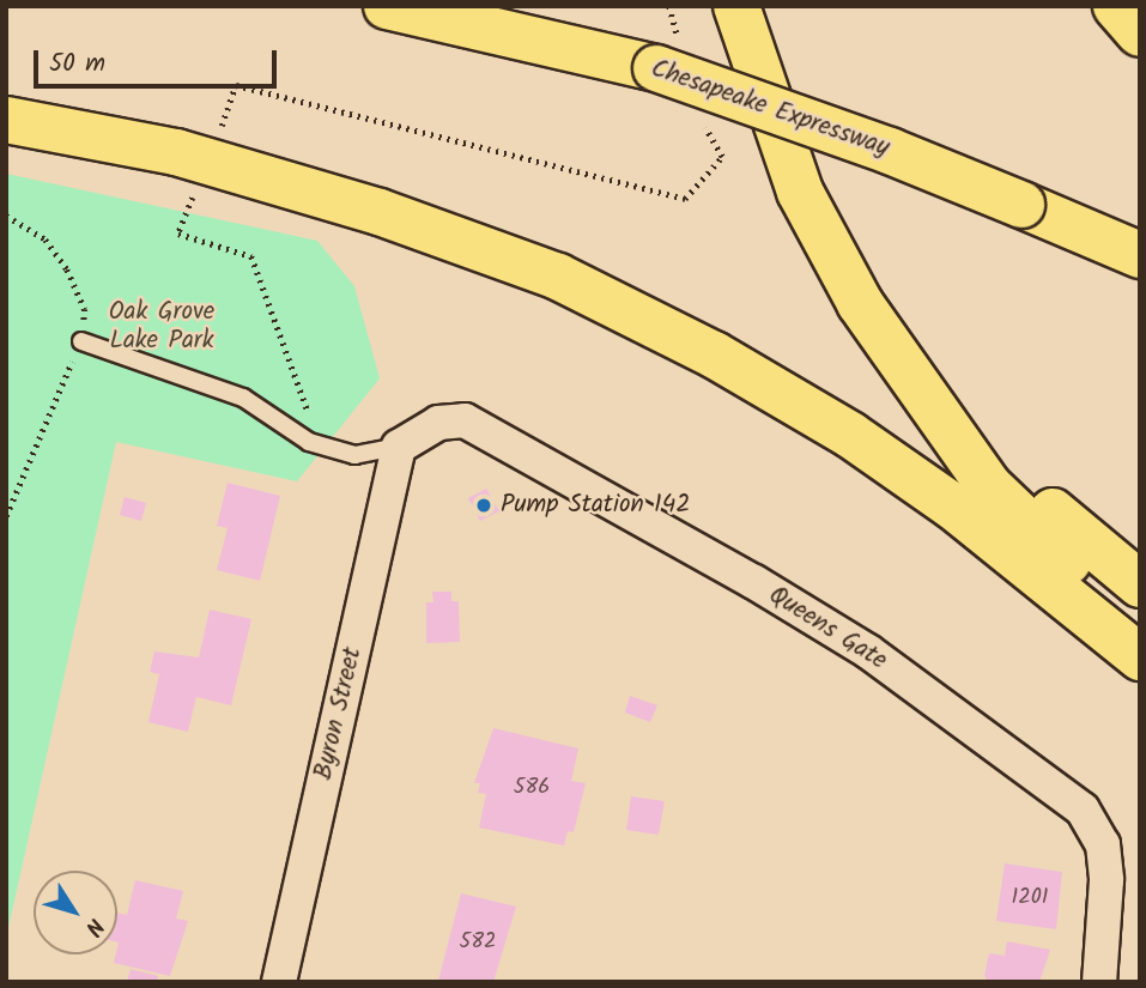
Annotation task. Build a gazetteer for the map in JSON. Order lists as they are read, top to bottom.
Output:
{
  "streets": {
    "highway": ["Chesapeake Expressway"],
    "street": ["Queens Gate", "Byron Street"]
  },
  "crossings": [
    ["Queens Gate", "Byron Street"]
  ],
  "parks": ["Oak Grove Lake Park"],
  "places": ["Pump Station 142"],
  "house_numbers": ["586", "1201", "582"],
  "scale_bar": "50 m",
  "north": "bottom right"
}
